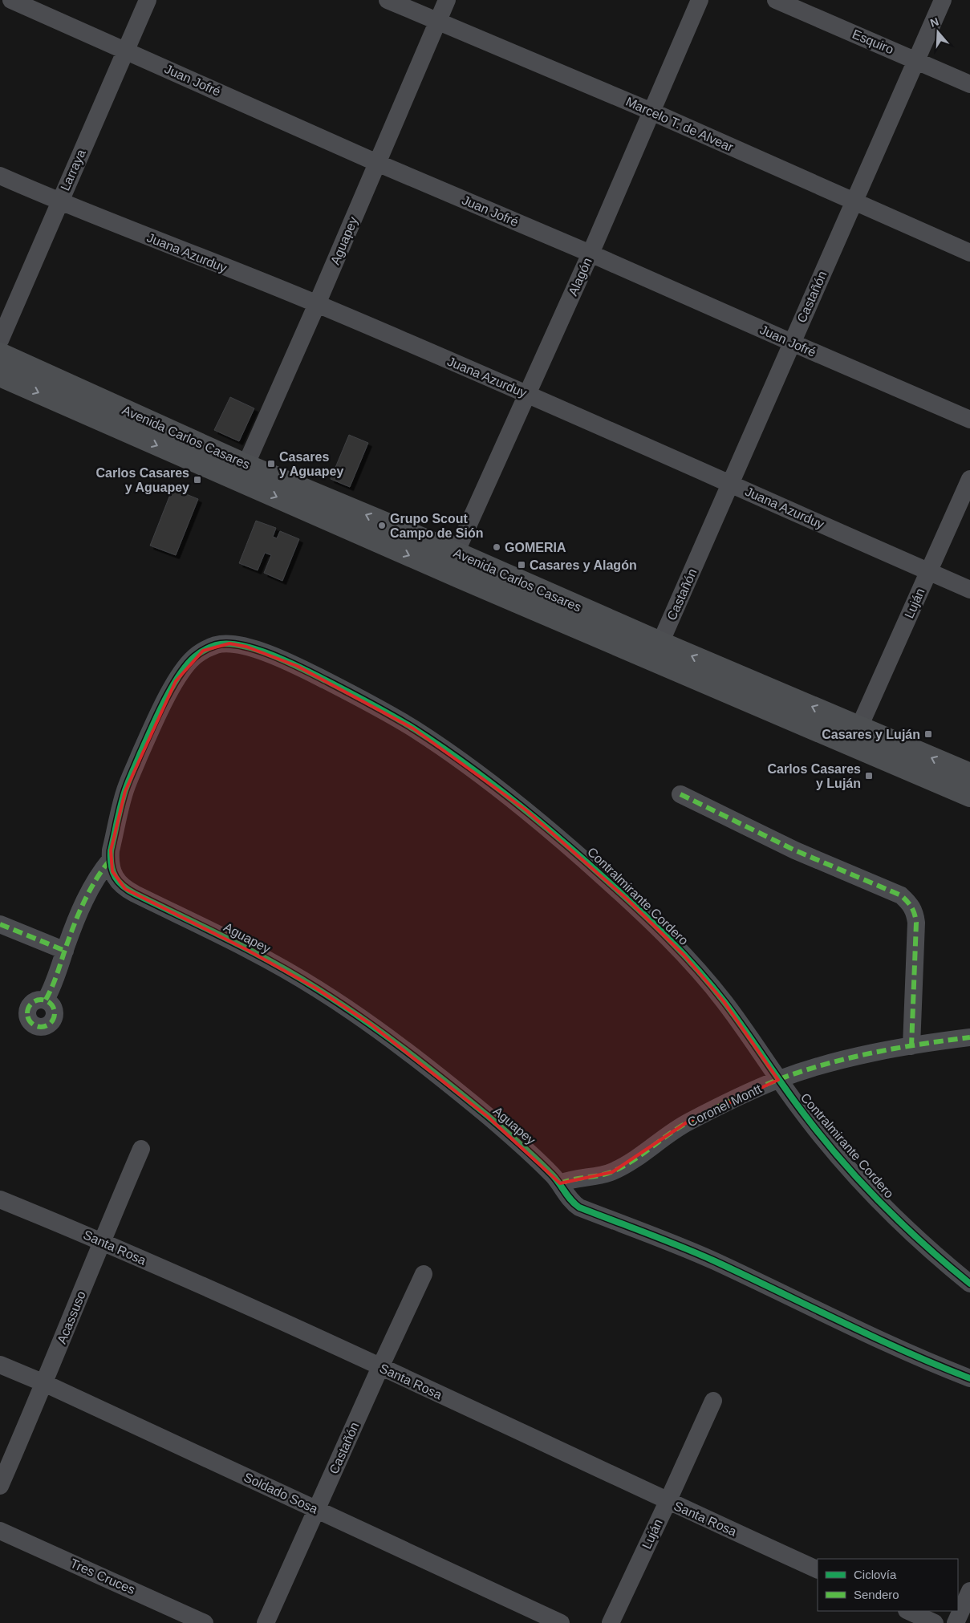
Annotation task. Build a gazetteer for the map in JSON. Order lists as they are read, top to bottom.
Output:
{
  "streets": {
    "main road": ["Avenida Carlos Casares"],
    "street": [
      "Esquiro",
      "Juan Jofré",
      "Marcelo T. de Alvear",
      "Larraya",
      "Aguapey",
      "Juana Azurduy",
      "Alagón",
      "Castañón",
      "Luján",
      "Contralmirante Cordero",
      "Coronel Montt",
      "Santa Rosa",
      "Acassuso",
      "Soldado Sosa",
      "Tres Cruces"
    ]
  },
  "crossings": [
    ["Esquiro", "Castañón"],
    ["Juan Jofré", "Larraya"],
    ["Juan Jofré", "Aguapey"],
    ["Juan Jofré", "Alagón"],
    ["Juan Jofré", "Castañón"],
    ["Marcelo T. de Alvear", "Aguapey"],
    ["Marcelo T. de Alvear", "Alagón"],
    ["Marcelo T. de Alvear", "Castañón"],
    ["Larraya", "Juana Azurduy"],
    ["Aguapey", "Juana Azurduy"],
    ["Aguapey", "Avenida Carlos Casares"],
    ["Aguapey", "Contralmirante Cordero"],
    ["Aguapey", "Coronel Montt"],
    ["Juana Azurduy", "Alagón"],
    ["Juana Azurduy", "Castañón"],
    ["Juana Azurduy", "Luján"],
    ["Alagón", "Avenida Carlos Casares"],
    ["Castañón", "Avenida Carlos Casares"],
    ["Castañón", "Santa Rosa"],
    ["Castañón", "Soldado Sosa"],
    ["Avenida Carlos Casares", "Luján"],
    ["Luján", "Santa Rosa"],
    ["Contralmirante Cordero", "Coronel Montt"],
    ["Santa Rosa", "Acassuso"],
    ["Acassuso", "Soldado Sosa"]
  ],
  "places": {
    "transit": [
      "Casares y Aguapey",
      "Carlos Casares y Aguapey",
      "Casares y Alagón",
      "Casares y Luján",
      "Carlos Casares y Luján"
    ],
    "other": ["Grupo Scout Campo de Sión", "GOMERIA"]
  },
  "legend": ["Ciclovía", "Sendero"],
  "north": "top"
}
